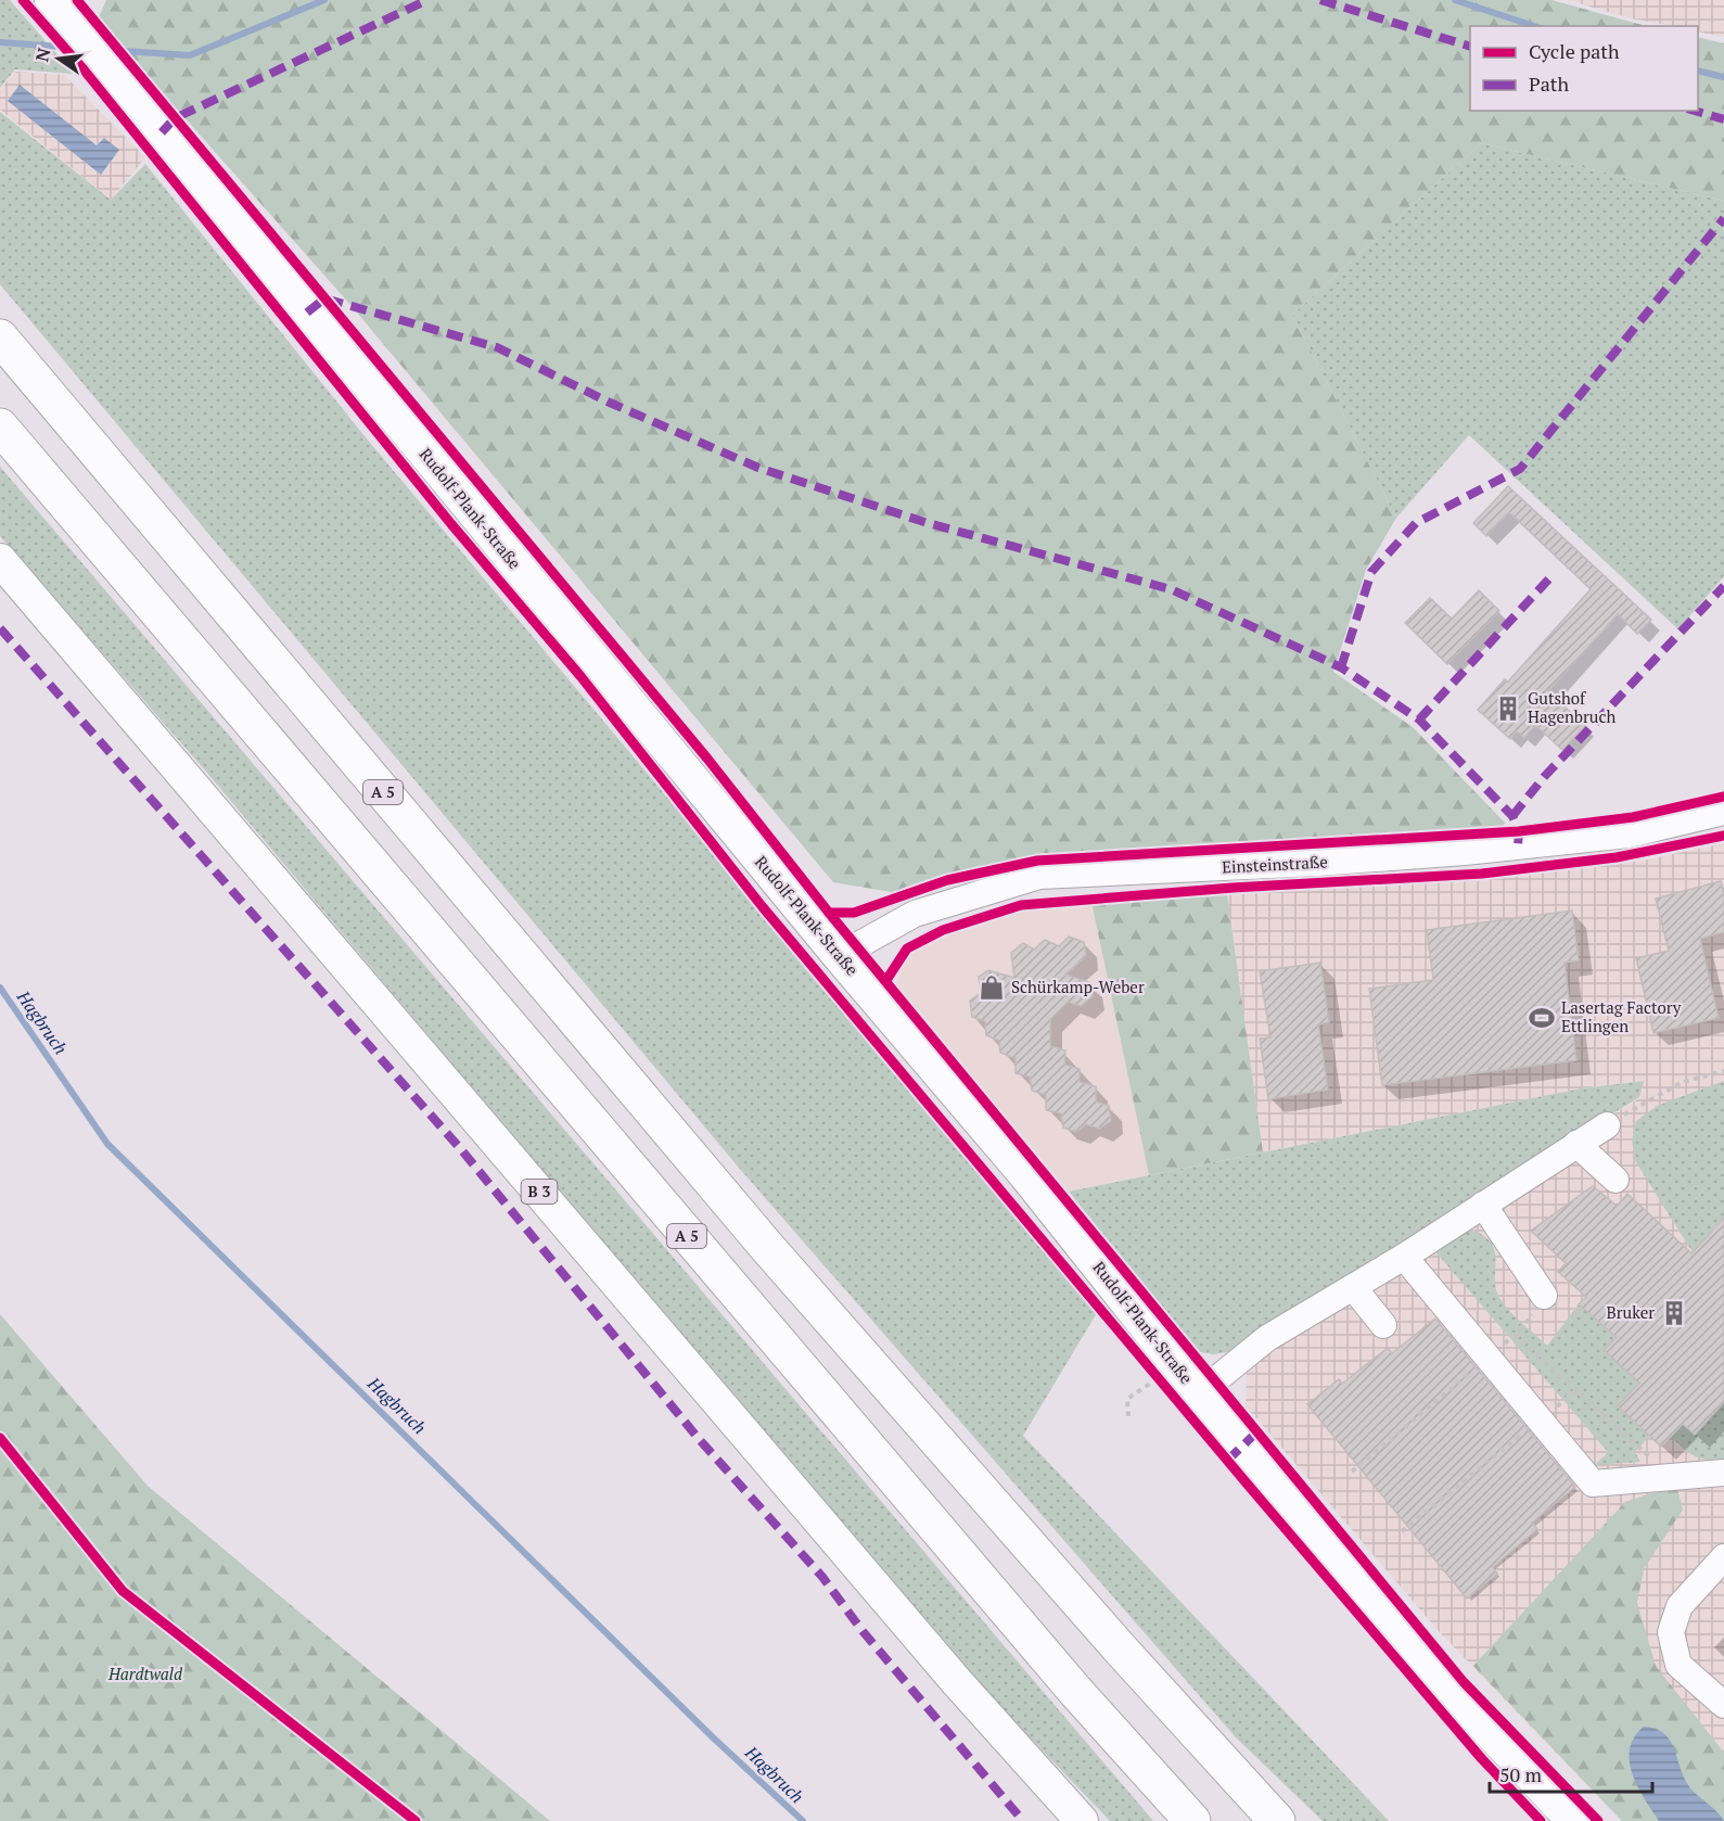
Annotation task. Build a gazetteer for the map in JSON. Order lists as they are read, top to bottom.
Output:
{
  "streets": {
    "highway": ["A 5"],
    "main road": ["Rudolf-Plank-Straße", "B 3"],
    "street": ["Einsteinstraße"]
  },
  "crossings": [
    ["Rudolf-Plank-Straße", "Einsteinstraße"]
  ],
  "water": ["Hagbruch"],
  "parks": ["Hardtwald"],
  "places": {
    "building": ["Gutshof Hagenbruch", "Bruker"],
    "shop": ["Schürkamp-Weber"],
    "sports": ["Lasertag Factory Ettlingen"]
  },
  "legend": ["Cycle path", "Path"],
  "scale_bar": "50 m",
  "north": "left"
}
